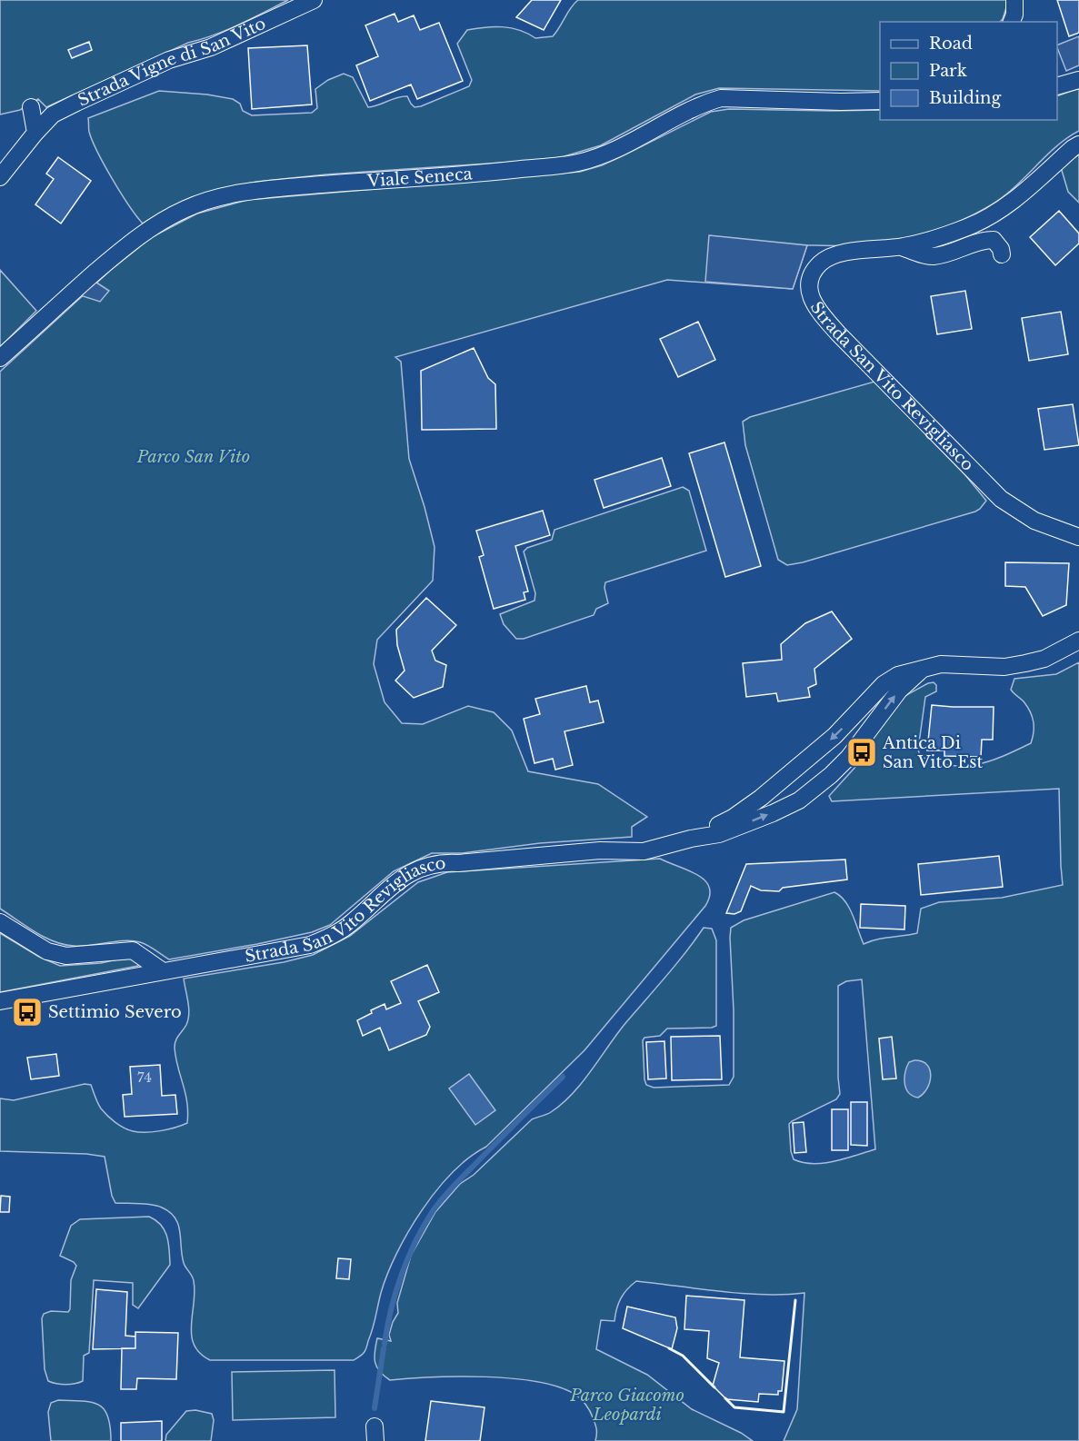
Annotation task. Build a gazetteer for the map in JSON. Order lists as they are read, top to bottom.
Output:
{
  "streets": {
    "street": ["Strada Vigne di San Vito", "Viale Seneca", "Strada San Vito Revigliasco"]
  },
  "parks": ["Parco San Vito", "Parco Giacomo Leopardi"],
  "places": {
    "bus stop": ["Antica Di San Vito Est", "Settimio Severo"]
  },
  "house_numbers": ["74"],
  "legend": ["Road", "Park", "Building"]
}
